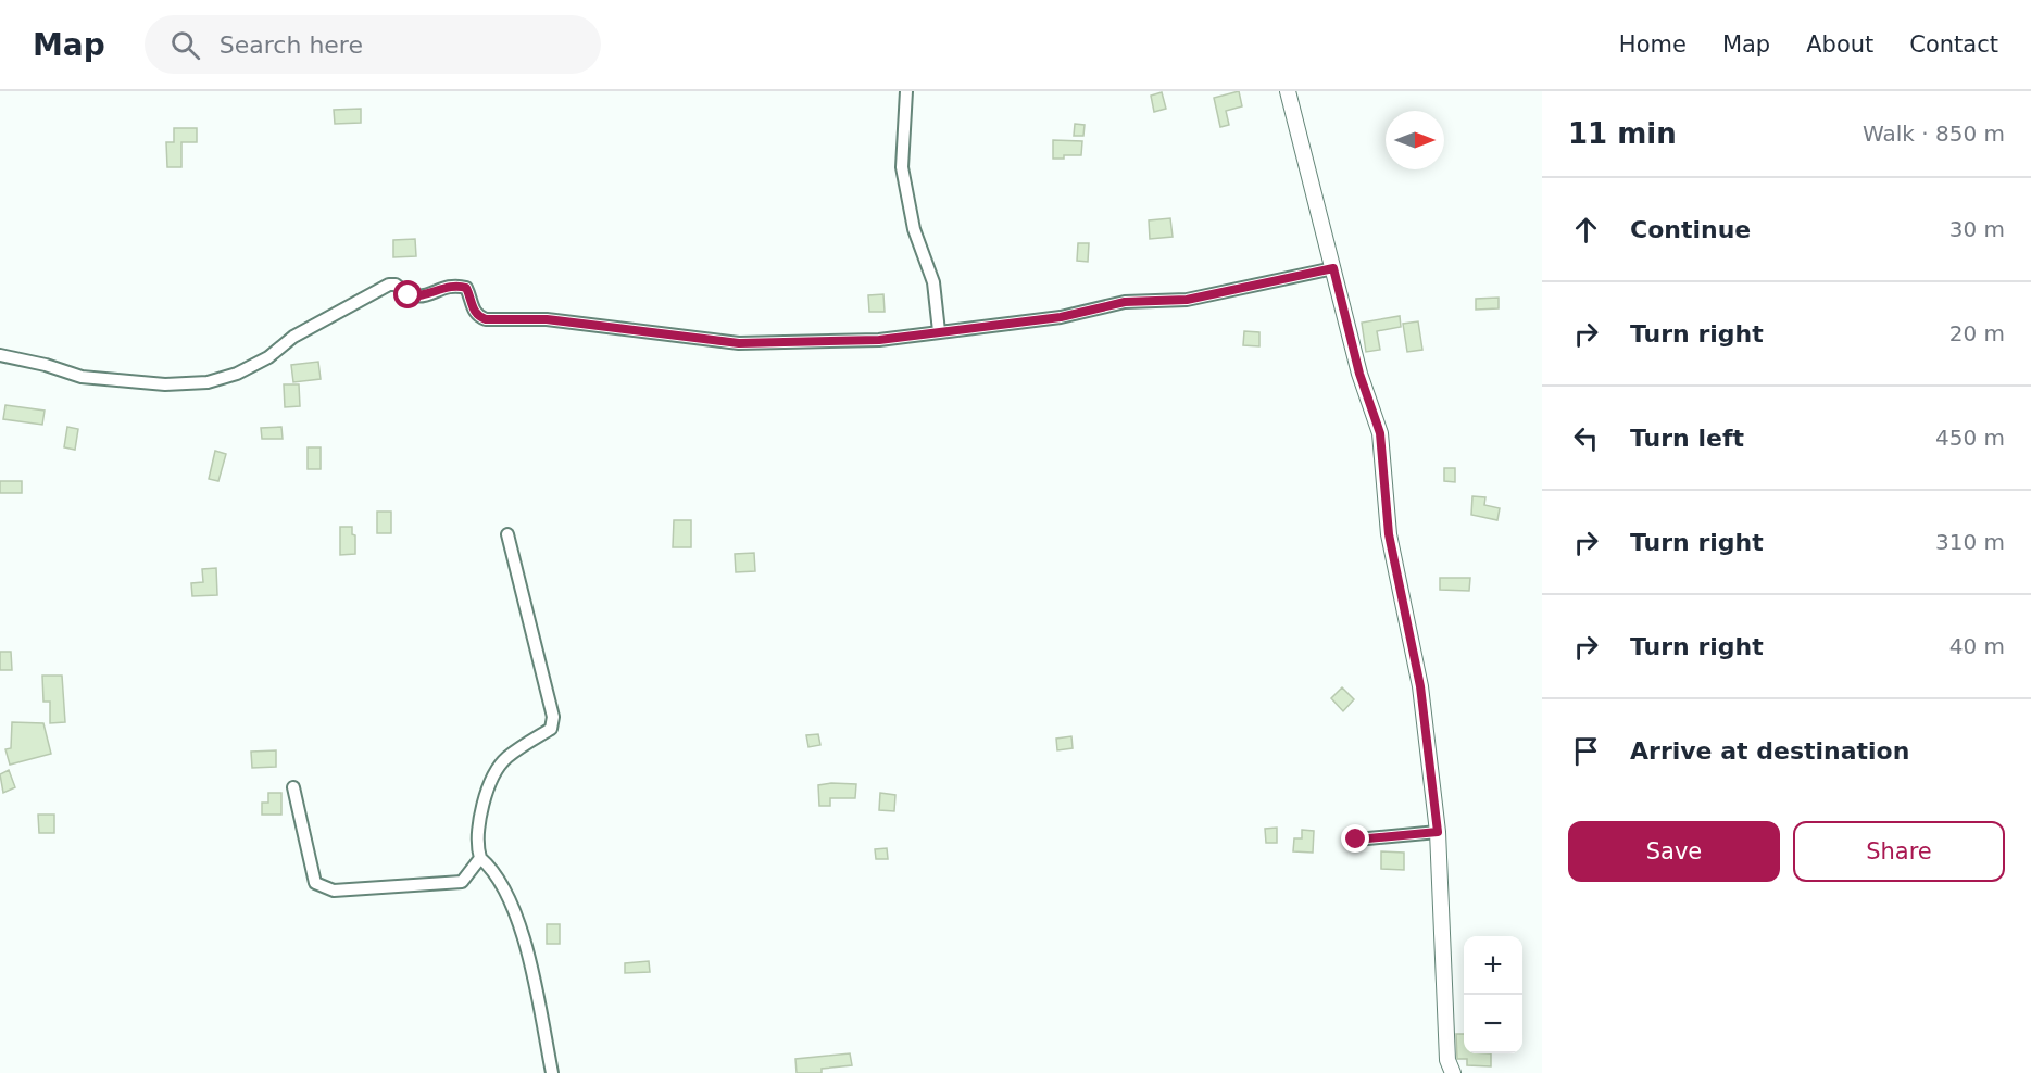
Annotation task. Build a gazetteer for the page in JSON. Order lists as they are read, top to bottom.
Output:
{
  "north": "right",
  "page": {
    "header": "Map",
    "search": "Search here",
    "nav": [
      "Home",
      "Map",
      "About",
      "Contact"
    ],
    "heading": ["11 min", "Walk · 850 m"],
    "list": [
      ["Continue", "30 m"],
      ["Turn right", "20 m"],
      ["Turn left", "450 m"],
      ["Turn right", "310 m"],
      ["Turn right", "40 m"],
      "Arrive at destination"
    ],
    "buttons": ["Save", "Share"],
    "map_buttons": ["+", "−"]
  }
}
